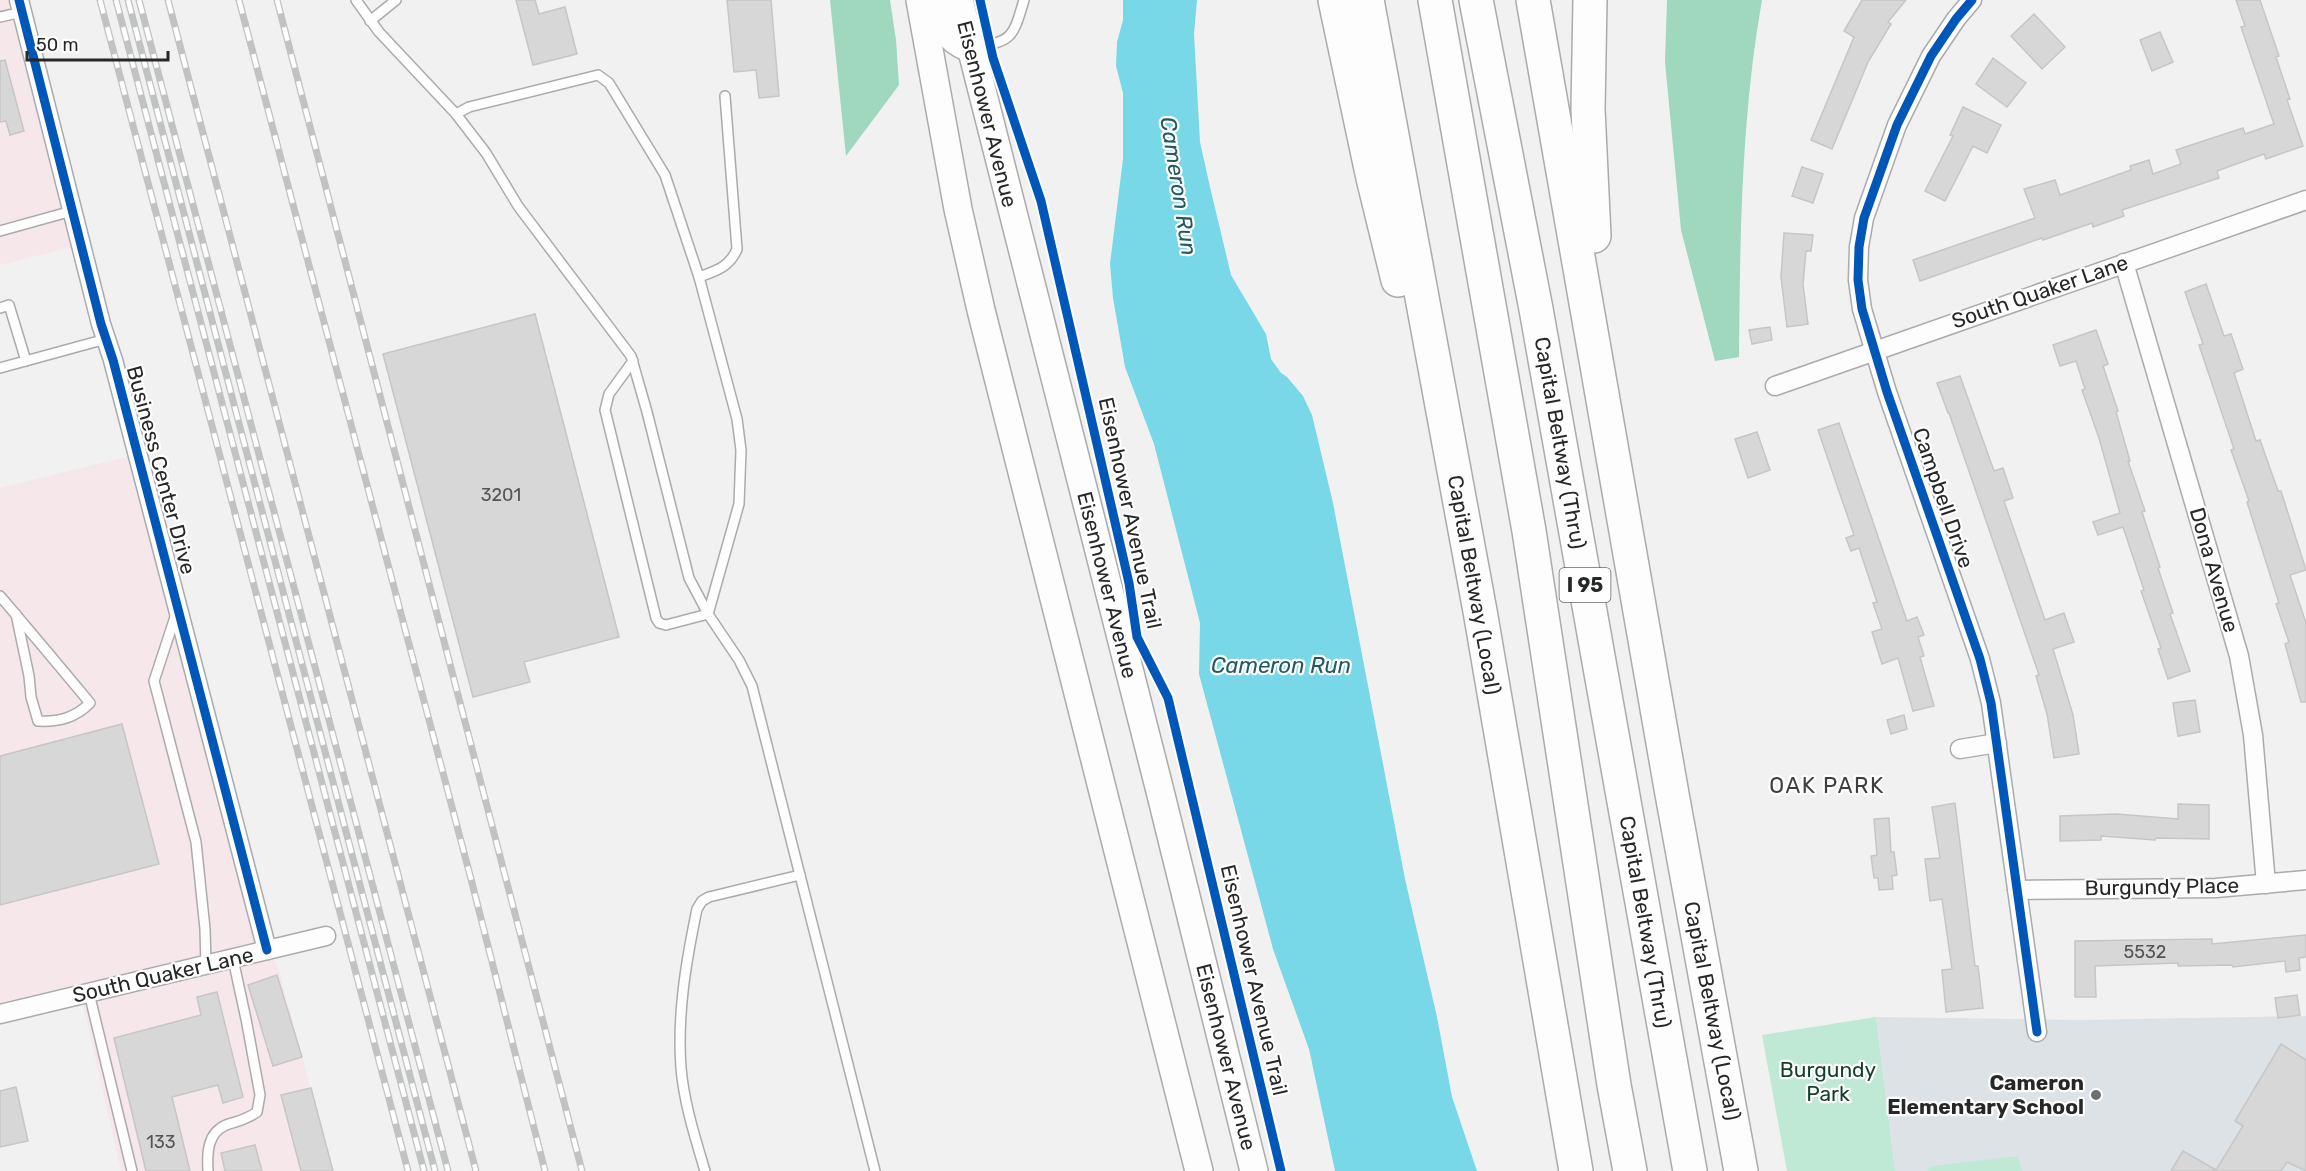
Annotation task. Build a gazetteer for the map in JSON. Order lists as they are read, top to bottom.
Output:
{
  "streets": {
    "highway": ["Capital Beltway (Thru)", "Capital Beltway (Local)", "I 95"],
    "main road": ["Eisenhower Avenue"],
    "street": [
      "South Quaker Lane",
      "Business Center Drive",
      "Campbell Drive",
      "Dona Avenue",
      "Burgundy Place"
    ],
    "cycle path": ["Eisenhower Avenue Trail"]
  },
  "crossings": [
    ["South Quaker Lane", "Business Center Drive"],
    ["South Quaker Lane", "Campbell Drive"],
    ["South Quaker Lane", "Dona Avenue"],
    ["Campbell Drive", "Burgundy Place"],
    ["Dona Avenue", "Burgundy Place"]
  ],
  "districts": ["OAK PARK"],
  "water": ["Cameron Run"],
  "parks": ["Burgundy Park"],
  "places": ["Cameron Elementary School"],
  "house_numbers": ["3201", "5532", "133"],
  "scale_bar": "50 m"
}
